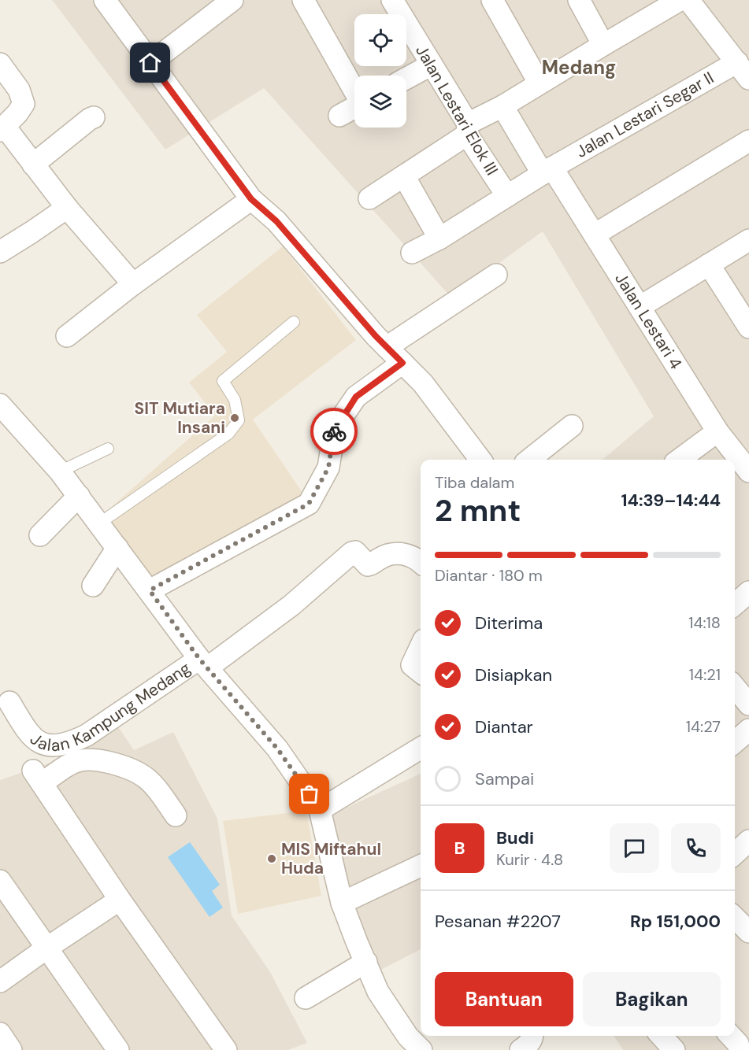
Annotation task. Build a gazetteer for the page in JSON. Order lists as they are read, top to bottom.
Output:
{
  "streets": {
    "street": [
      "Jalan Lestari Elok III",
      "Jalan Lestari Segar II",
      "Jalan Lestari 4",
      "Jalan Kampung Medang"
    ]
  },
  "crossings": [
    ["Jalan Lestari Elok III", "Jalan Lestari Segar II"],
    ["Jalan Lestari Segar II", "Jalan Lestari 4"]
  ],
  "districts": ["Medang"],
  "places": ["SIT Mutiara Insani", "MIS Miftahul Huda"],
  "page": {
    "heading": ["2 mnt", "Tiba dalam", "14:39–14:44"],
    "panel": [
      "Budi",
      "Kurir · 4.8",
      "Pesanan #2207",
      "Rp 151,000"
    ],
    "bar": "Diantar · 180 m",
    "list": [
      ["Diterima", "14:18"],
      ["Disiapkan", "14:21"],
      ["Diantar", "14:27"],
      "Sampai"
    ],
    "round": "B",
    "buttons": ["Bantuan", "Bagikan"]
  }
}
